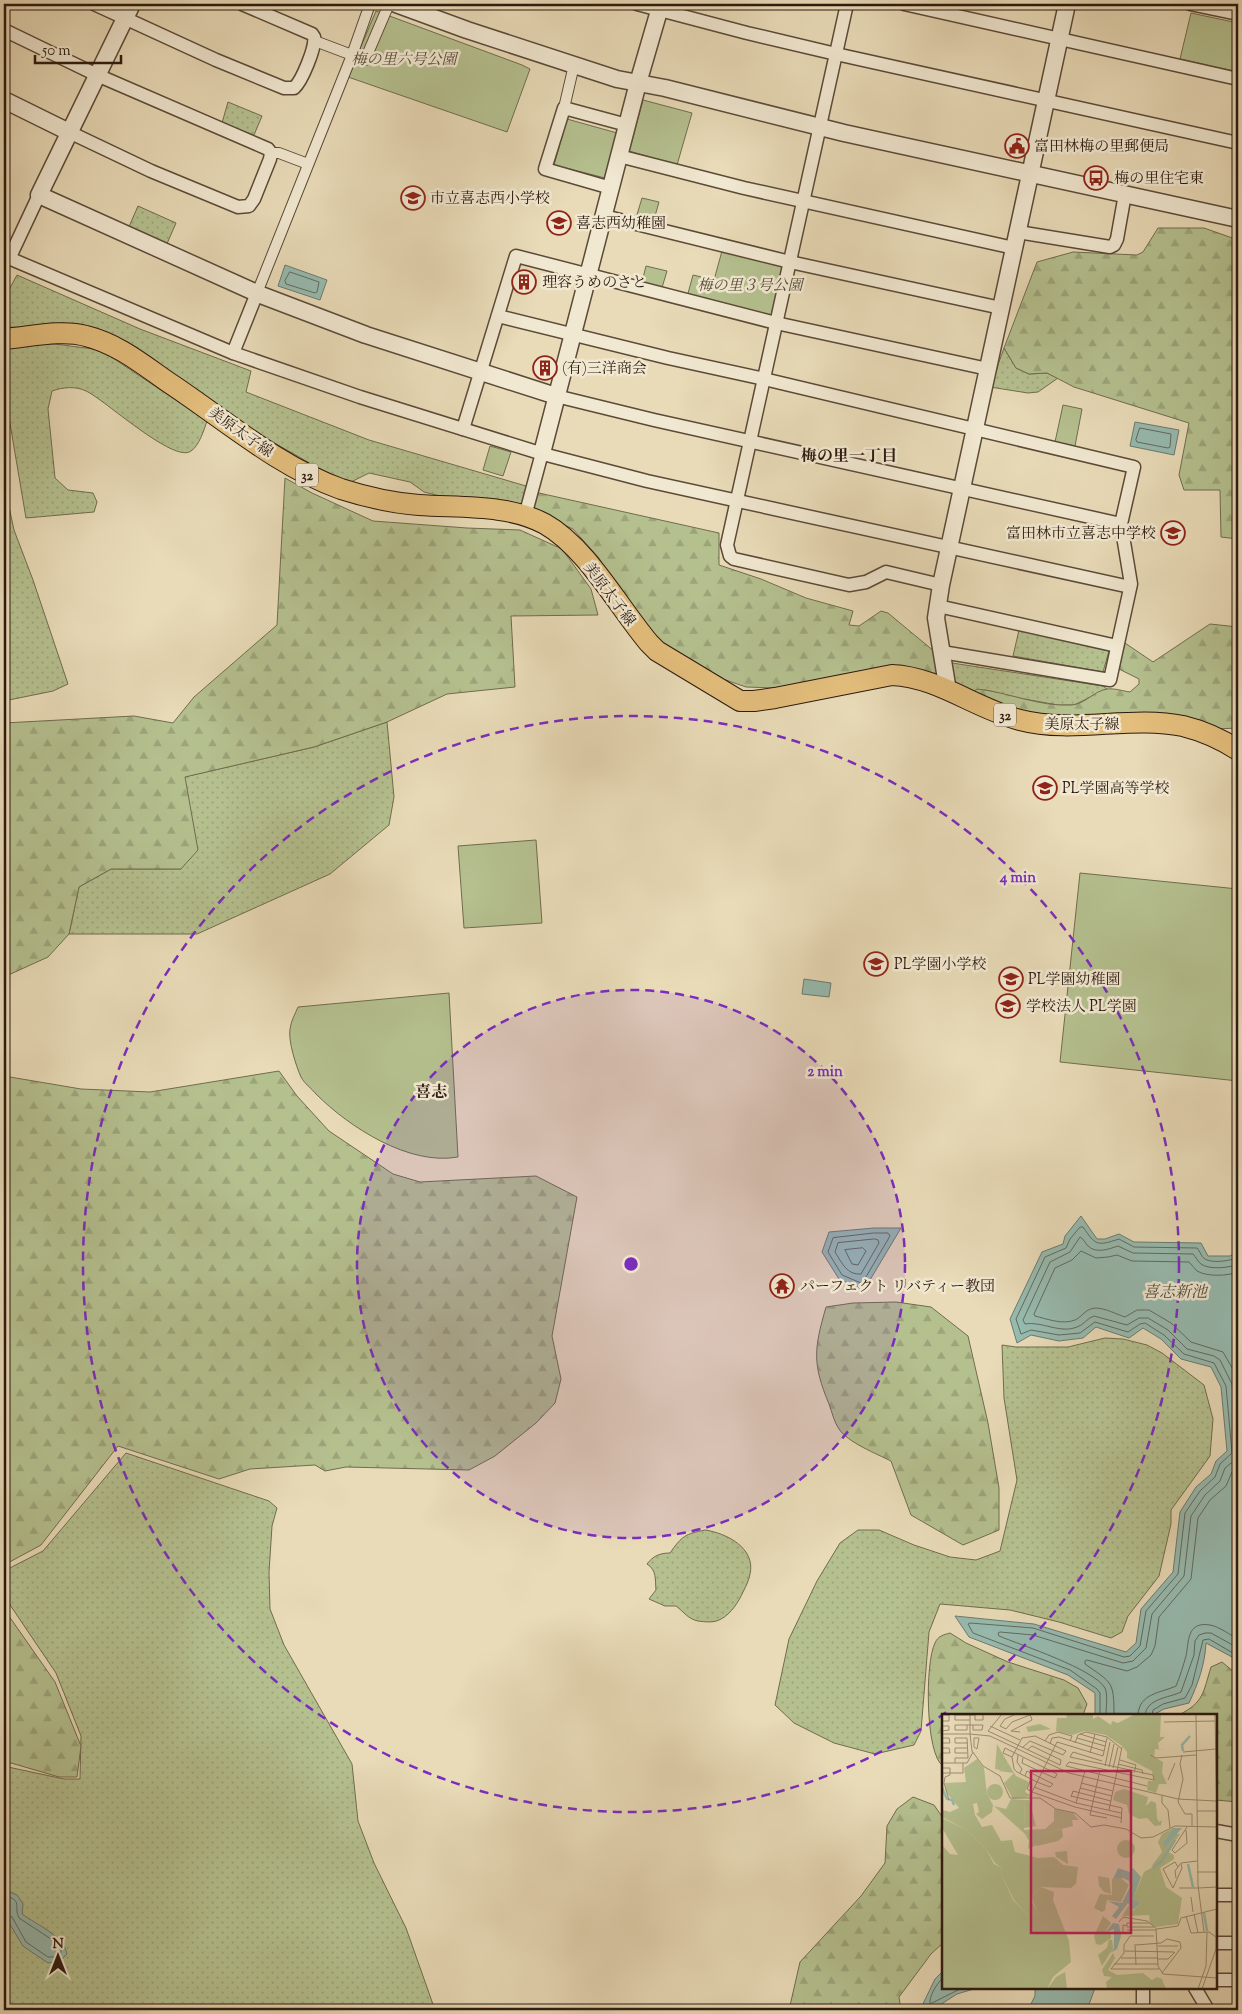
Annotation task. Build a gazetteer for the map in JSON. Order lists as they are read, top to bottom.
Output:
{
  "streets": {
    "main road": ["美原太子線", "32"]
  },
  "districts": ["梅の里一丁目", "喜志"],
  "water": ["喜志新池"],
  "parks": ["梅の里六号公園", "梅の里３号公園"],
  "places": {
    "public building": ["富田林梅の里郵便局"],
    "bus stop": ["梅の里住宅東"],
    "school or university": [
      "市立喜志西小学校",
      "喜志西幼稚園",
      "富田林市立喜志中学校",
      "PL学園高等学校",
      "PL学園小学校",
      "PL学園幼稚園",
      "学校法人 PL学園"
    ],
    "building": ["理容うめのさと", "(有)三洋商会"],
    "temple": ["パーフェクト リバティー教団"]
  },
  "scale_bar": "50 m",
  "north": "top",
  "rings": ["4 min", "2 min"]
}
